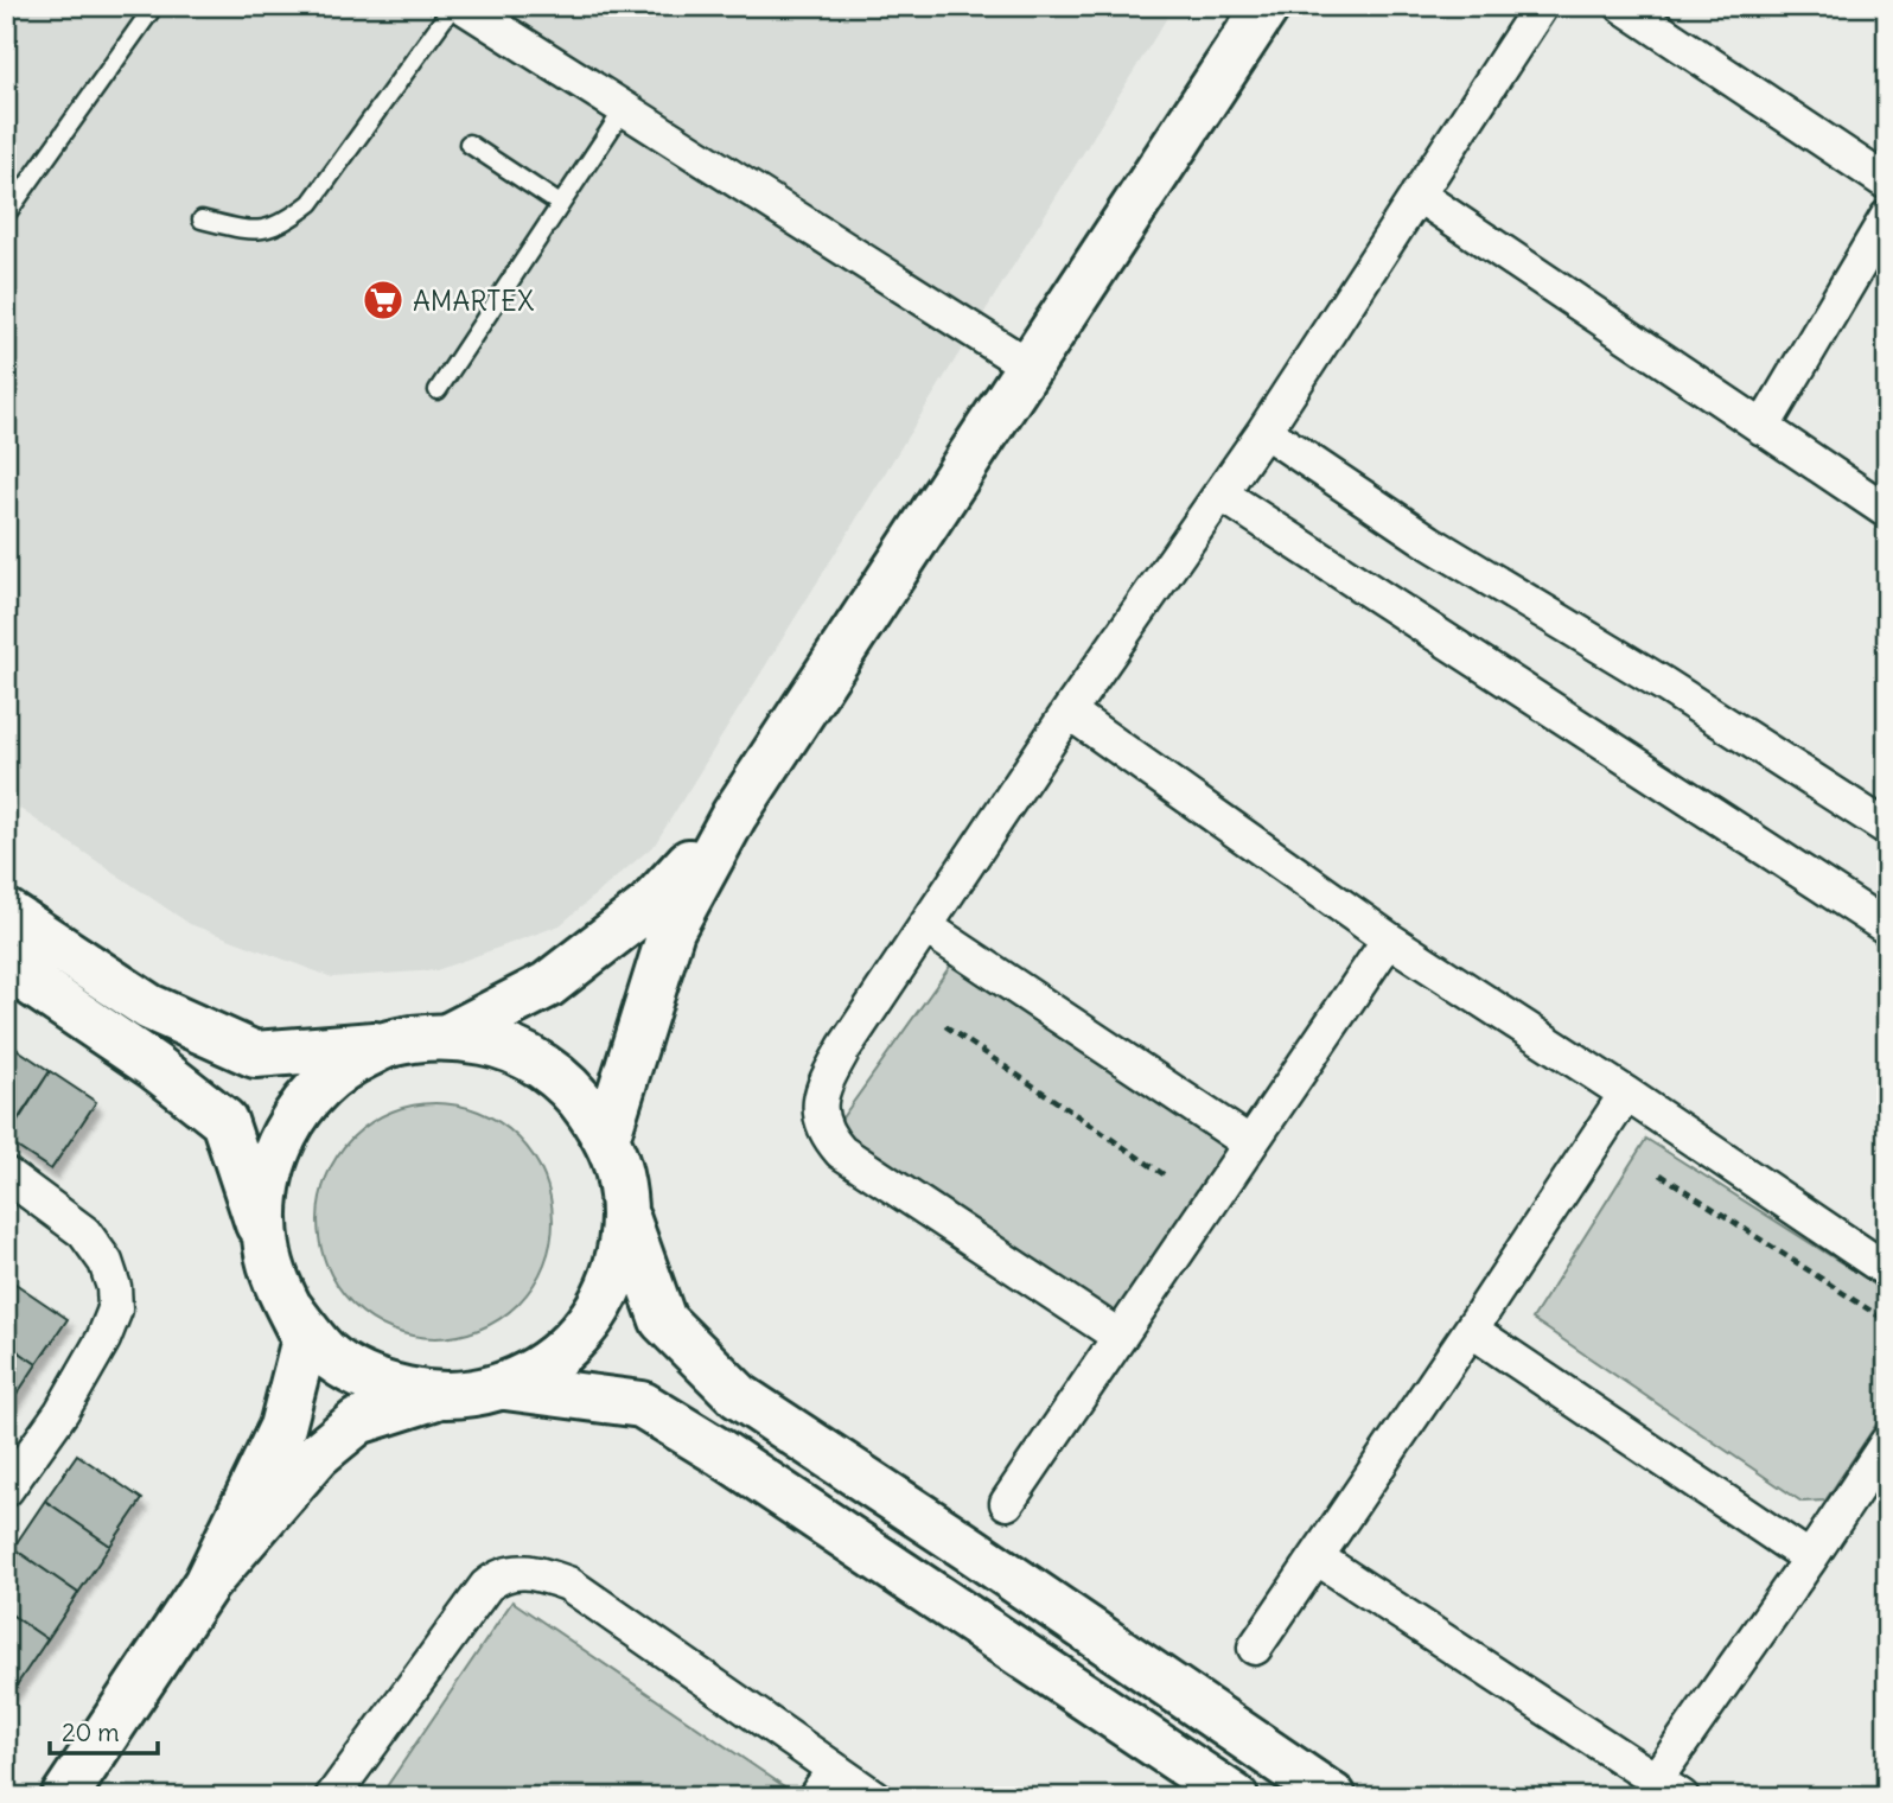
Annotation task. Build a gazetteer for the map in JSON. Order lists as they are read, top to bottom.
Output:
{
  "places": {
    "supermarket": ["AMARTEX"]
  },
  "scale_bar": "20 m"
}
